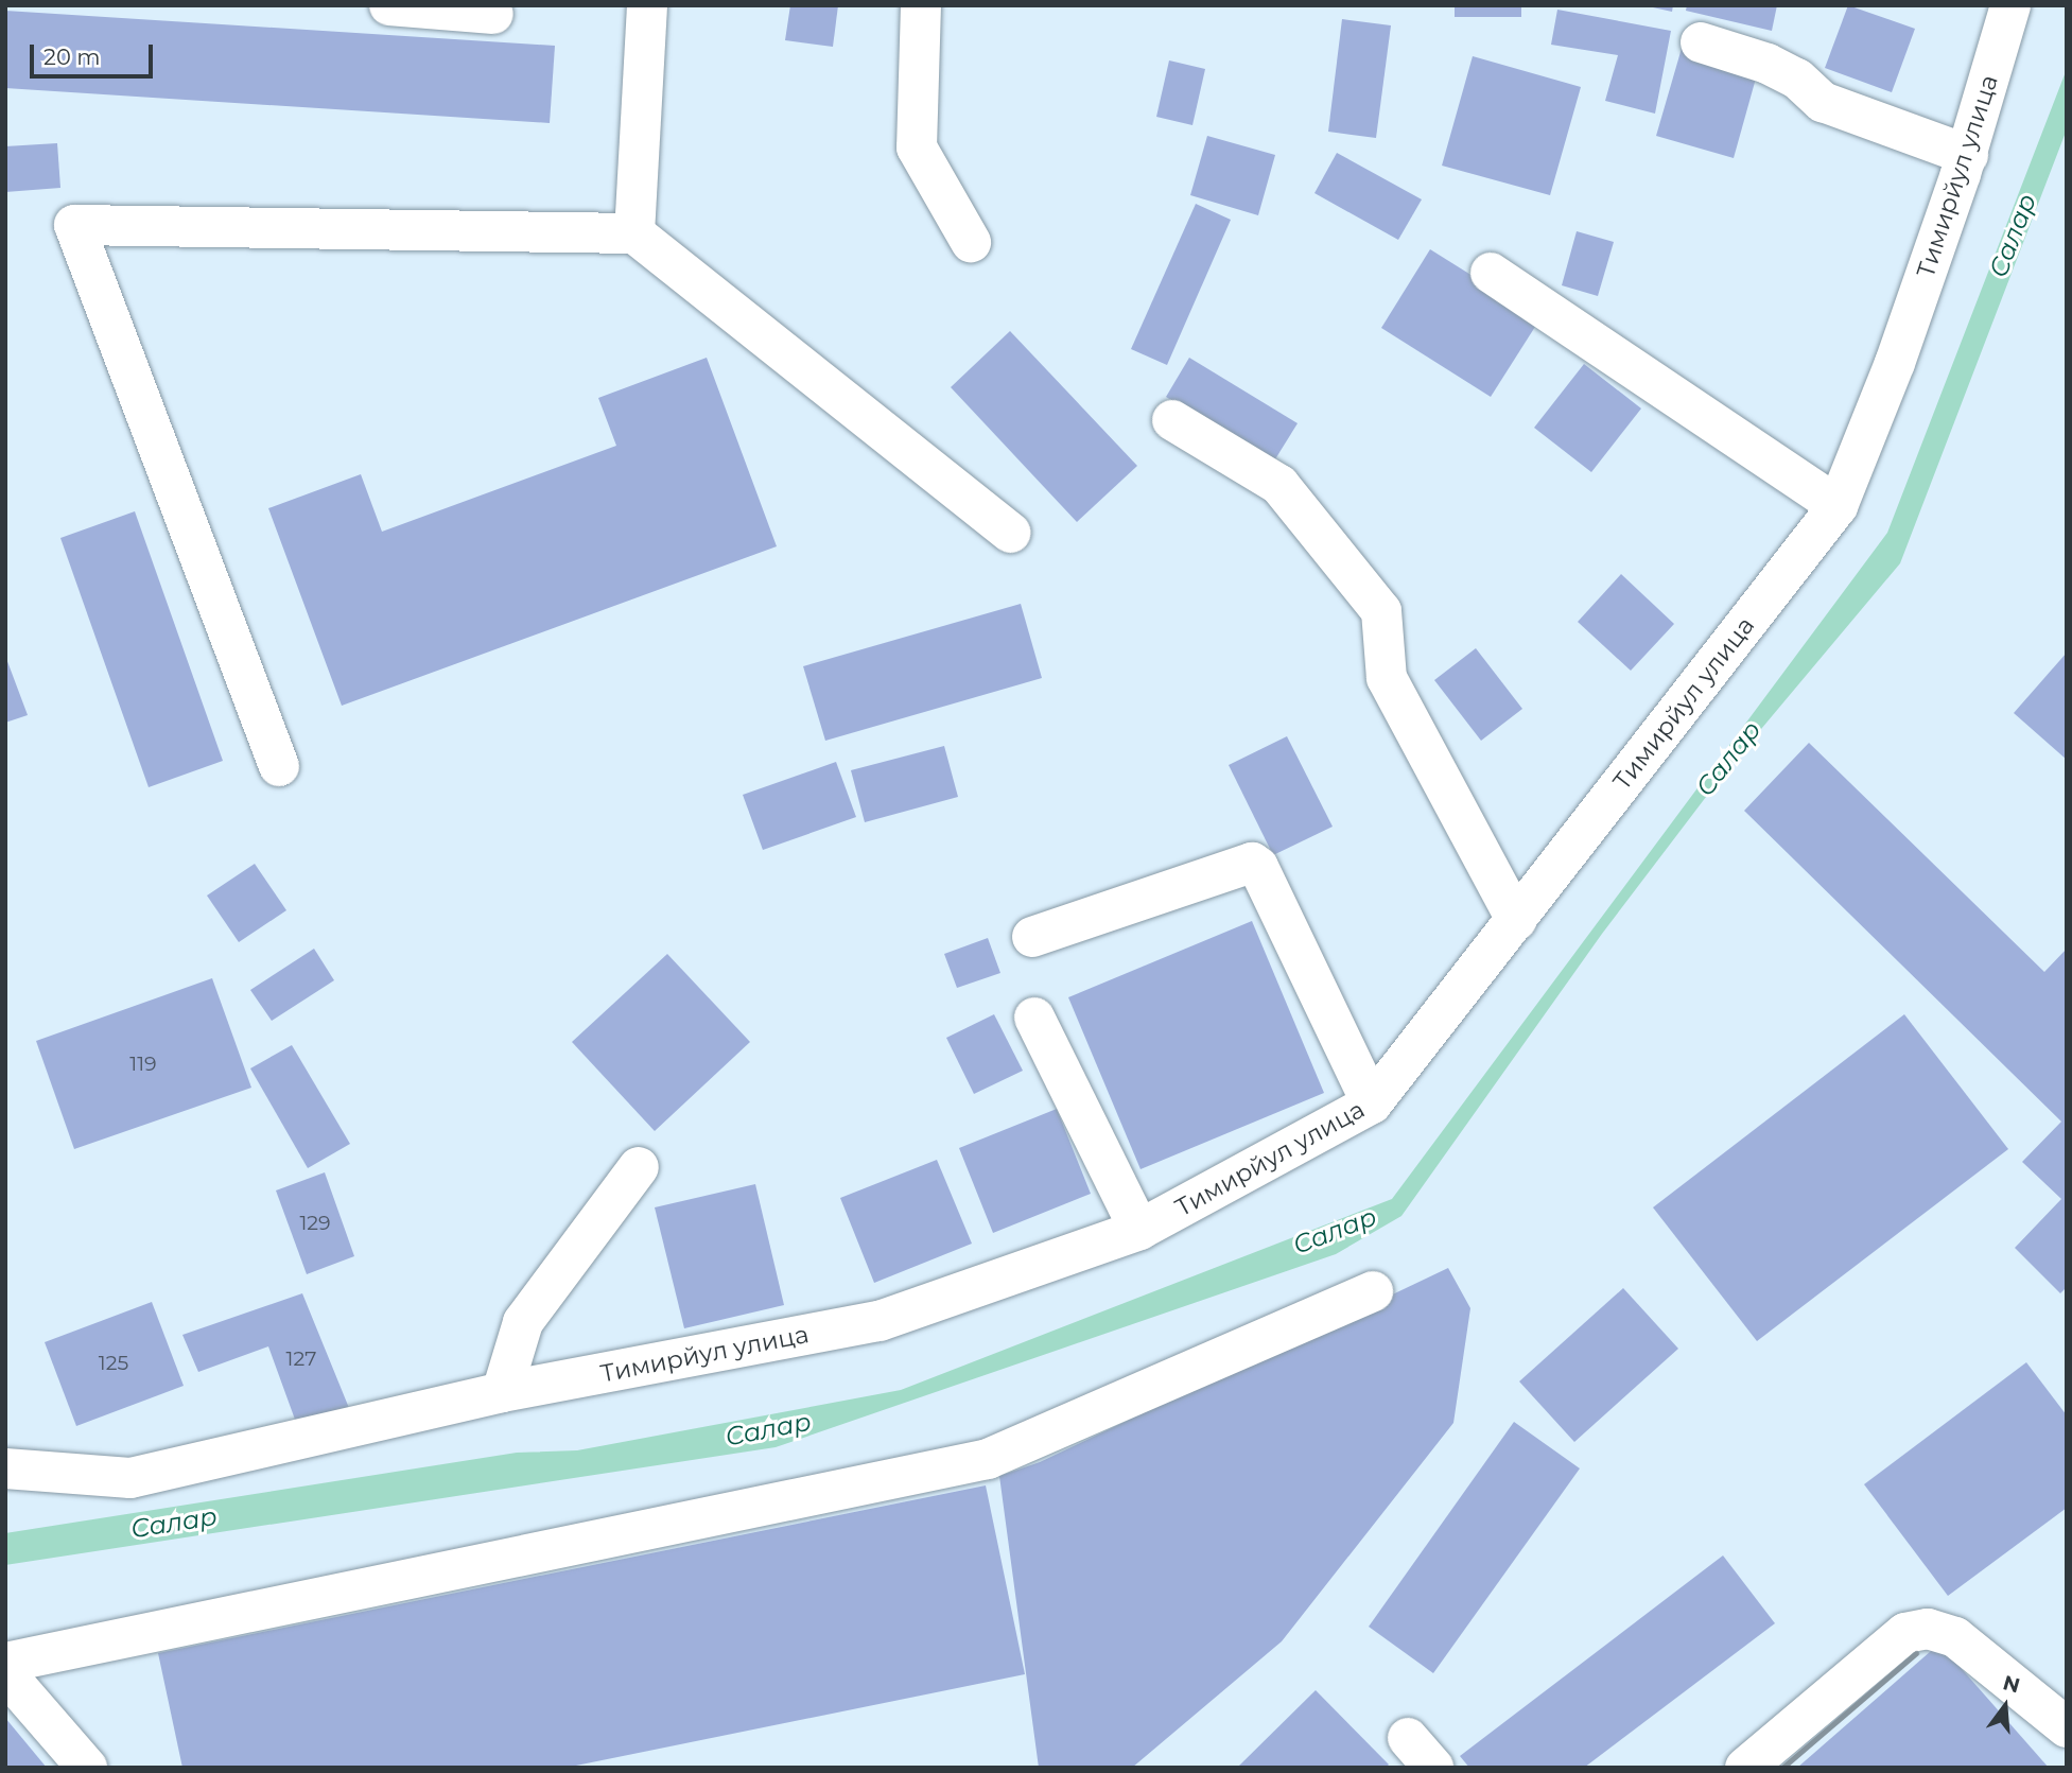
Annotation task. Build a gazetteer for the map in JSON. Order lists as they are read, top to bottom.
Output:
{
  "streets": {
    "street": ["Тимирйул улица"]
  },
  "water": ["Салар"],
  "house_numbers": [
    "119",
    "129",
    "127",
    "125"
  ],
  "scale_bar": "20 m",
  "north": "top"
}
